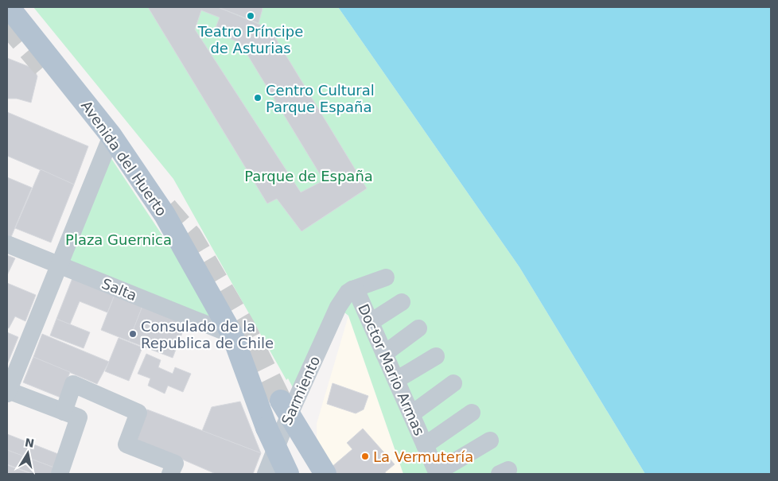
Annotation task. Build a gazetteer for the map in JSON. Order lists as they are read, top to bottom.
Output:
{
  "streets": {
    "main road": ["Avenida del Huerto"],
    "street": ["Salta", "Doctor Mario Armas", "Sarmiento"]
  },
  "crossings": [
    ["Avenida del Huerto", "Salta"],
    ["Doctor Mario Armas", "Sarmiento"]
  ],
  "parks": ["Parque de España", "Plaza Guernica"],
  "places": [
    "Teatro Príncipe de Asturias",
    "Centro Cultural Parque España",
    "Consulado de la Republica de Chile",
    "La Vermutería"
  ],
  "north": "top"
}
